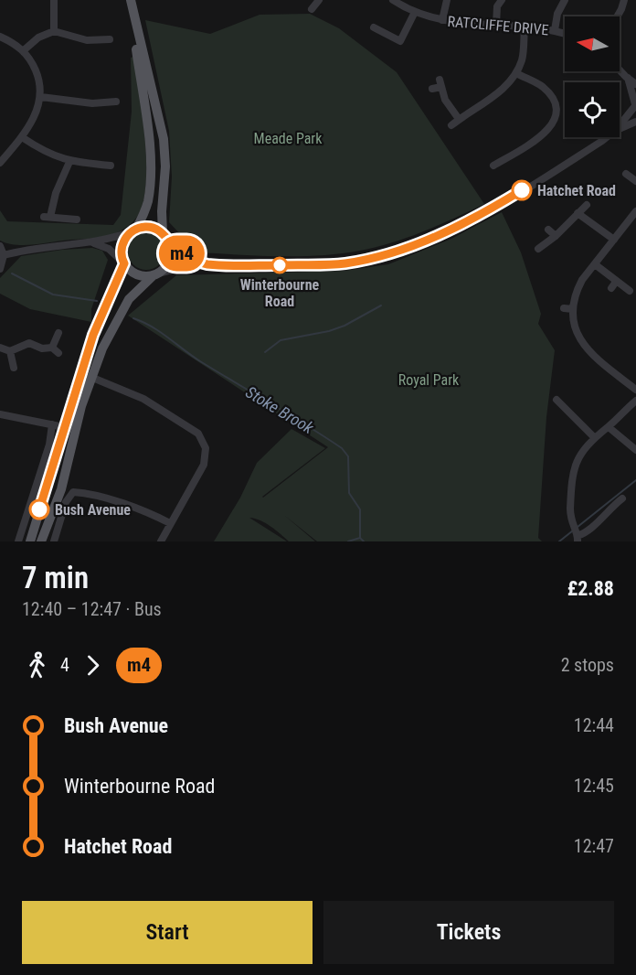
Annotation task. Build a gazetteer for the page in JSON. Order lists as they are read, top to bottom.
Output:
{
  "streets": {
    "street": ["RATCLIFFE DRIVE"]
  },
  "water": ["Stoke Brook"],
  "parks": ["Meade Park", "Royal Park"],
  "places": ["Hatchet Road", "Winterbourne Road", "Bush Avenue"],
  "lines": ["bus line m4"],
  "north": "left",
  "page": {
    "on_map": "m4",
    "heading": ["7 min", "12:40 – 12:47 · Bus", "£2.88"],
    "legs": ["4", "m4", "2 stops"],
    "list": [
      {
        "name": "Bush Avenue",
        "value": "12:44"
      },
      {
        "name": "Winterbourne Road",
        "value": "12:45"
      },
      {
        "name": "Hatchet Road",
        "value": "12:47"
      }
    ],
    "buttons": ["Start", "Tickets"]
  }
}
